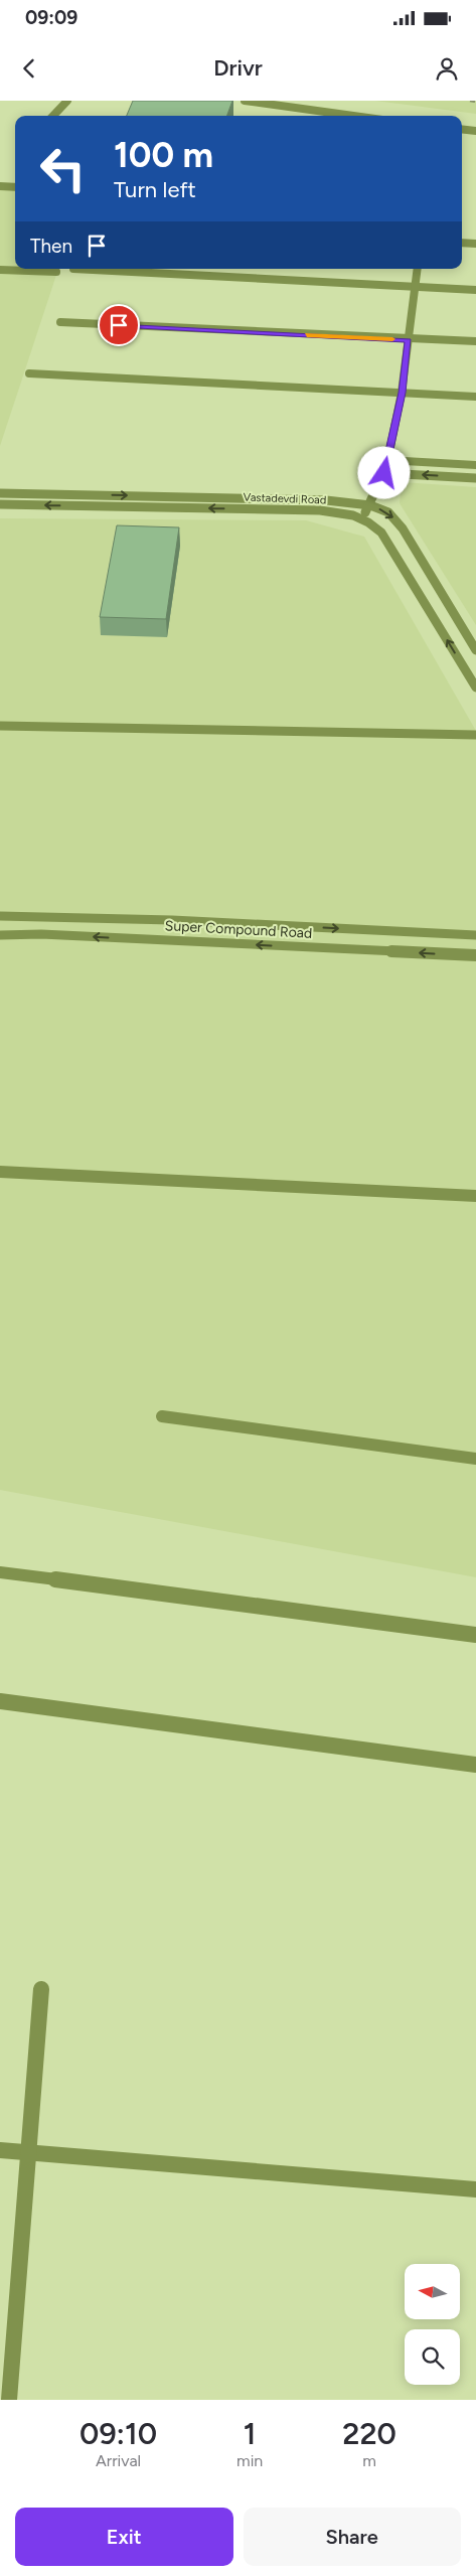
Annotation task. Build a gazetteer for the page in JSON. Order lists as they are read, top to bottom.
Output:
{
  "streets": {
    "street": ["Vastadevdi Road", "Super Compound Road"]
  },
  "north": "left",
  "page": {
    "status": "09:09",
    "header": "Drivr",
    "turn": ["100 m", "Turn left"],
    "then": "Then",
    "eta": [
      "09:10",
      "Arrival",
      "1",
      "min",
      "220",
      "m"
    ],
    "buttons": ["Exit", "Share"]
  }
}
